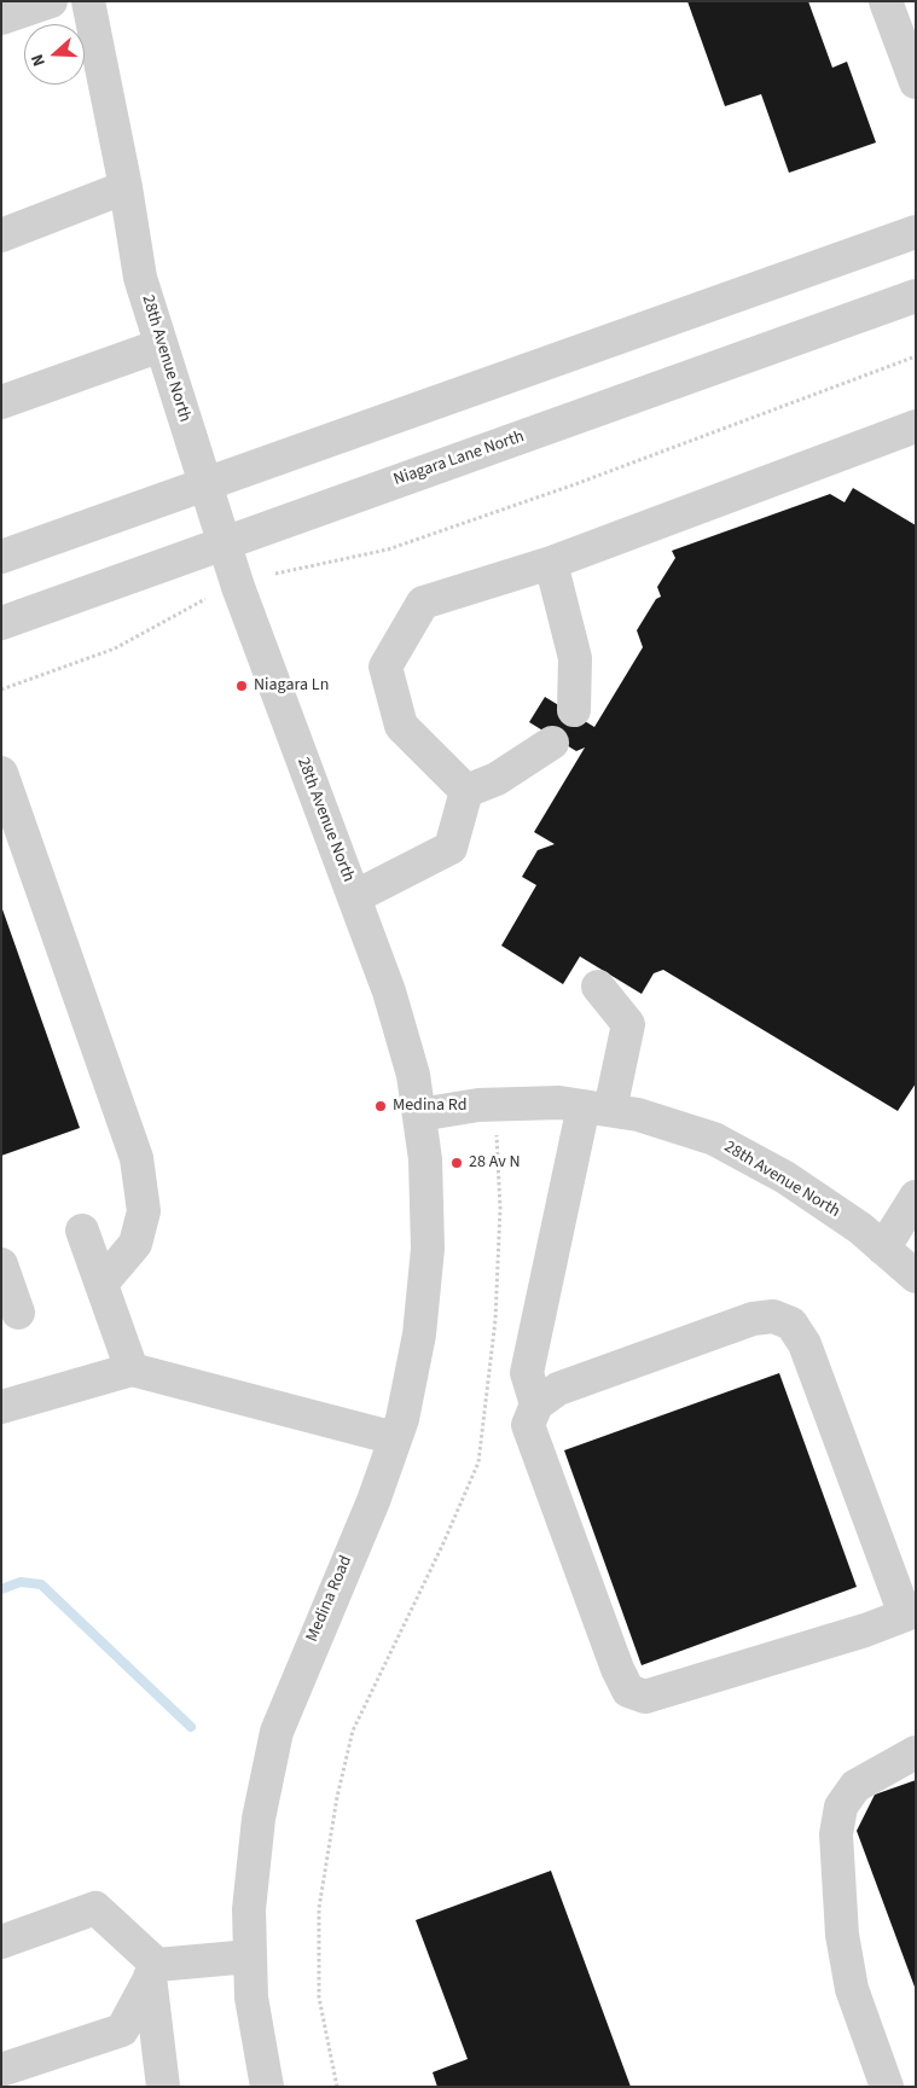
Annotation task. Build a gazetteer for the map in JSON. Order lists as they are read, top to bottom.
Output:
{
  "streets": {
    "street": ["28th Avenue North", "Niagara Lane North", "Medina Road"]
  },
  "crossings": [
    ["28th Avenue North", "Niagara Lane North"],
    ["28th Avenue North", "Medina Road"]
  ],
  "places": ["Niagara Ln", "Medina Rd", "28 Av N"],
  "north": "left"
}
